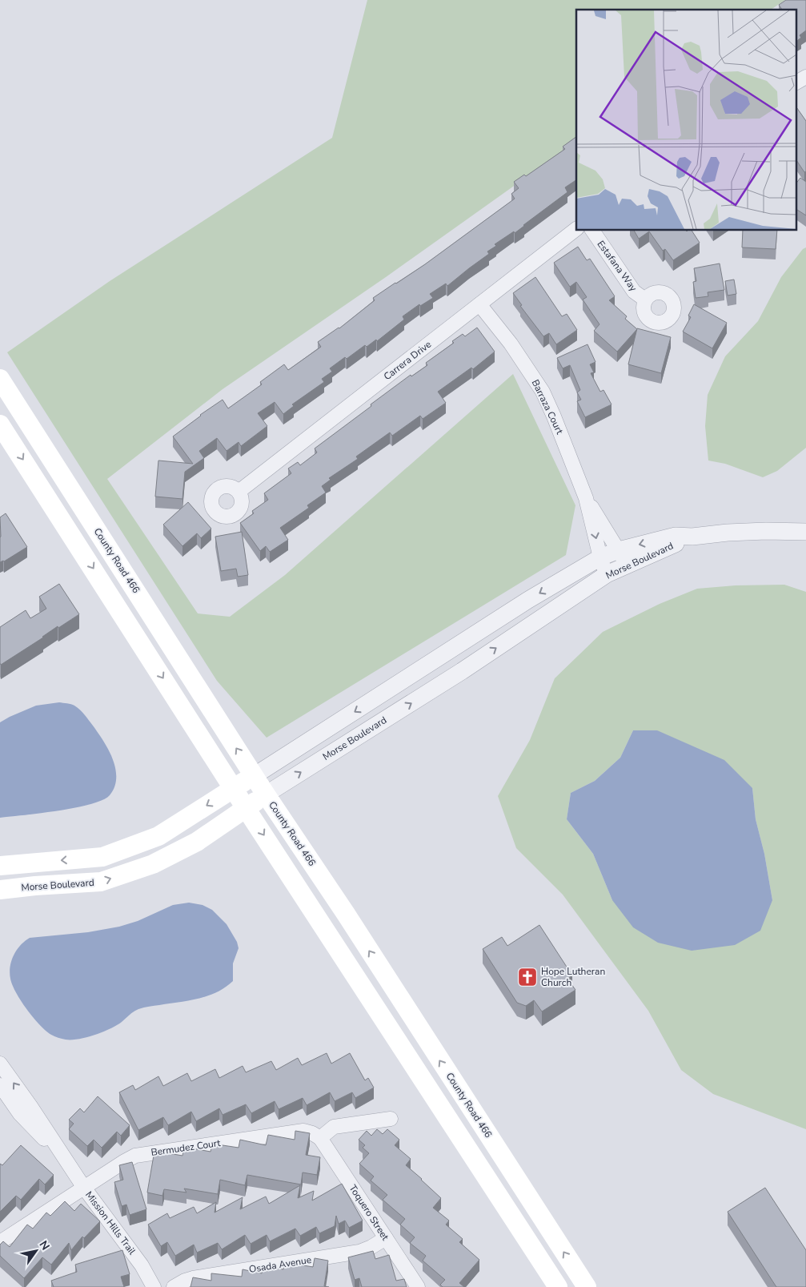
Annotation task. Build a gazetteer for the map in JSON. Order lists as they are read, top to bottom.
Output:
{
  "streets": {
    "main road": ["County Road 466", "Morse Boulevard"],
    "street": [
      "Estafana Way",
      "Carrera Drive",
      "Barraza Court",
      "Bermudez Court",
      "Toquero Street",
      "Mission Hills Trail",
      "Osada Avenue"
    ]
  },
  "crossings": [
    ["Carrera Drive", "Barraza Court"],
    ["Barraza Court", "Morse Boulevard"],
    ["County Road 466", "Morse Boulevard"],
    ["Bermudez Court", "Toquero Street"],
    ["Bermudez Court", "Mission Hills Trail"],
    ["Toquero Street", "Osada Avenue"]
  ],
  "places": {
    "church": ["Hope Lutheran Church"]
  },
  "north": "top right"
}
